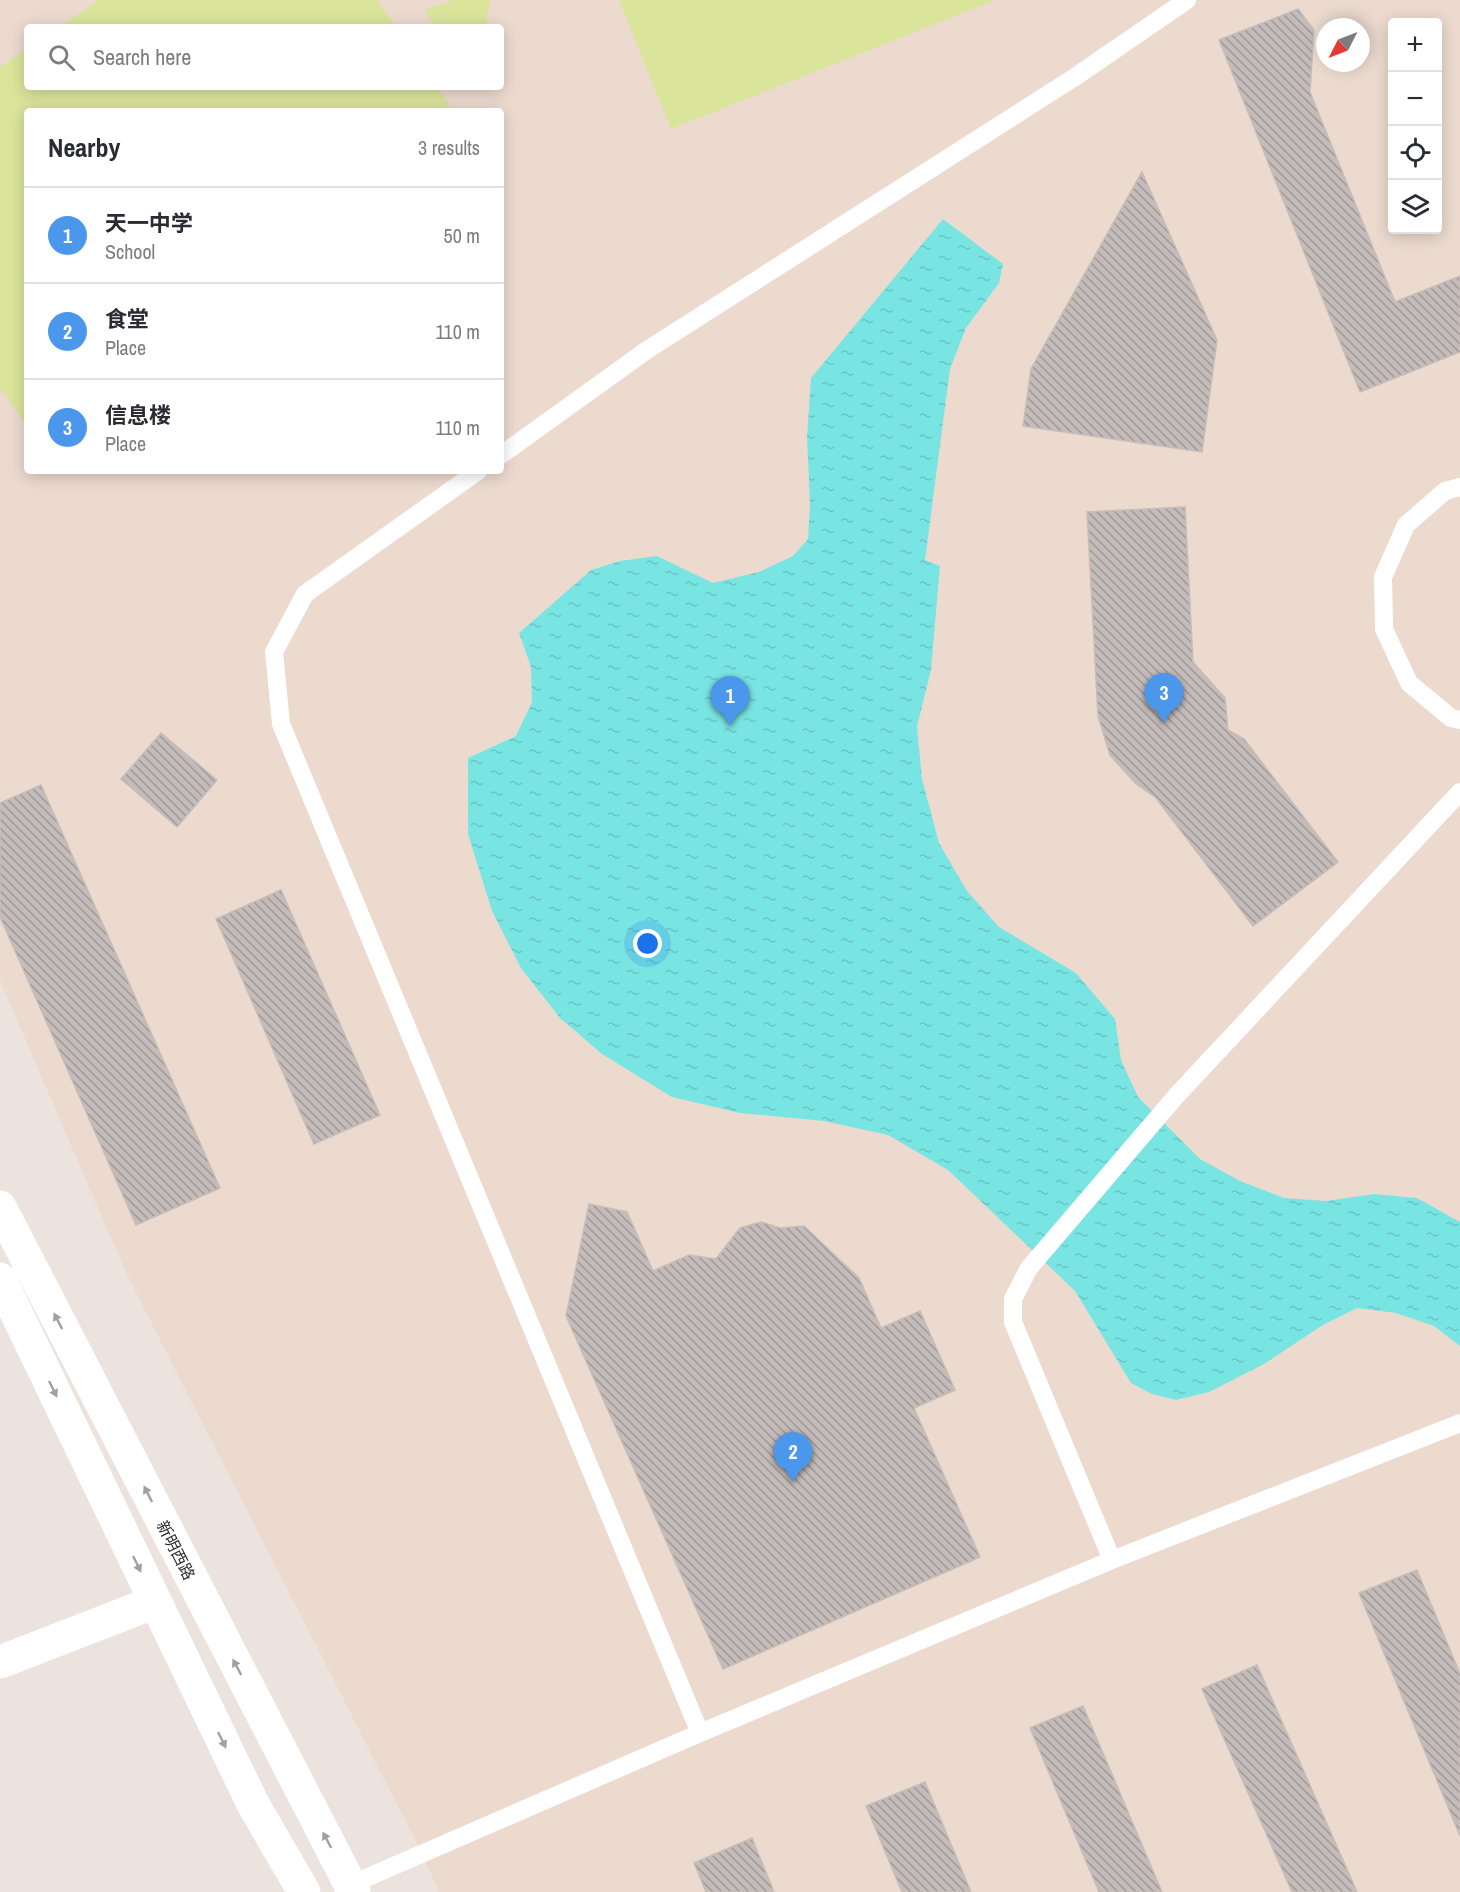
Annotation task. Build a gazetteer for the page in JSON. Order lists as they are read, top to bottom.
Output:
{
  "streets": {
    "street": ["新明西路"]
  },
  "north": "bottom left",
  "page": {
    "map_buttons": ["+", "−"],
    "search": "Search here",
    "heading": ["Nearby", "3 results"],
    "list": [
      {
        "mark": "1",
        "name": "天一中学",
        "note": "School",
        "value": "50 m"
      },
      {
        "mark": "2",
        "name": "食堂",
        "note": "Place",
        "value": "110 m"
      },
      {
        "mark": "3",
        "name": "信息楼",
        "note": "Place",
        "value": "110 m"
      }
    ],
    "pins": ["3", "1", "2"]
  }
}
